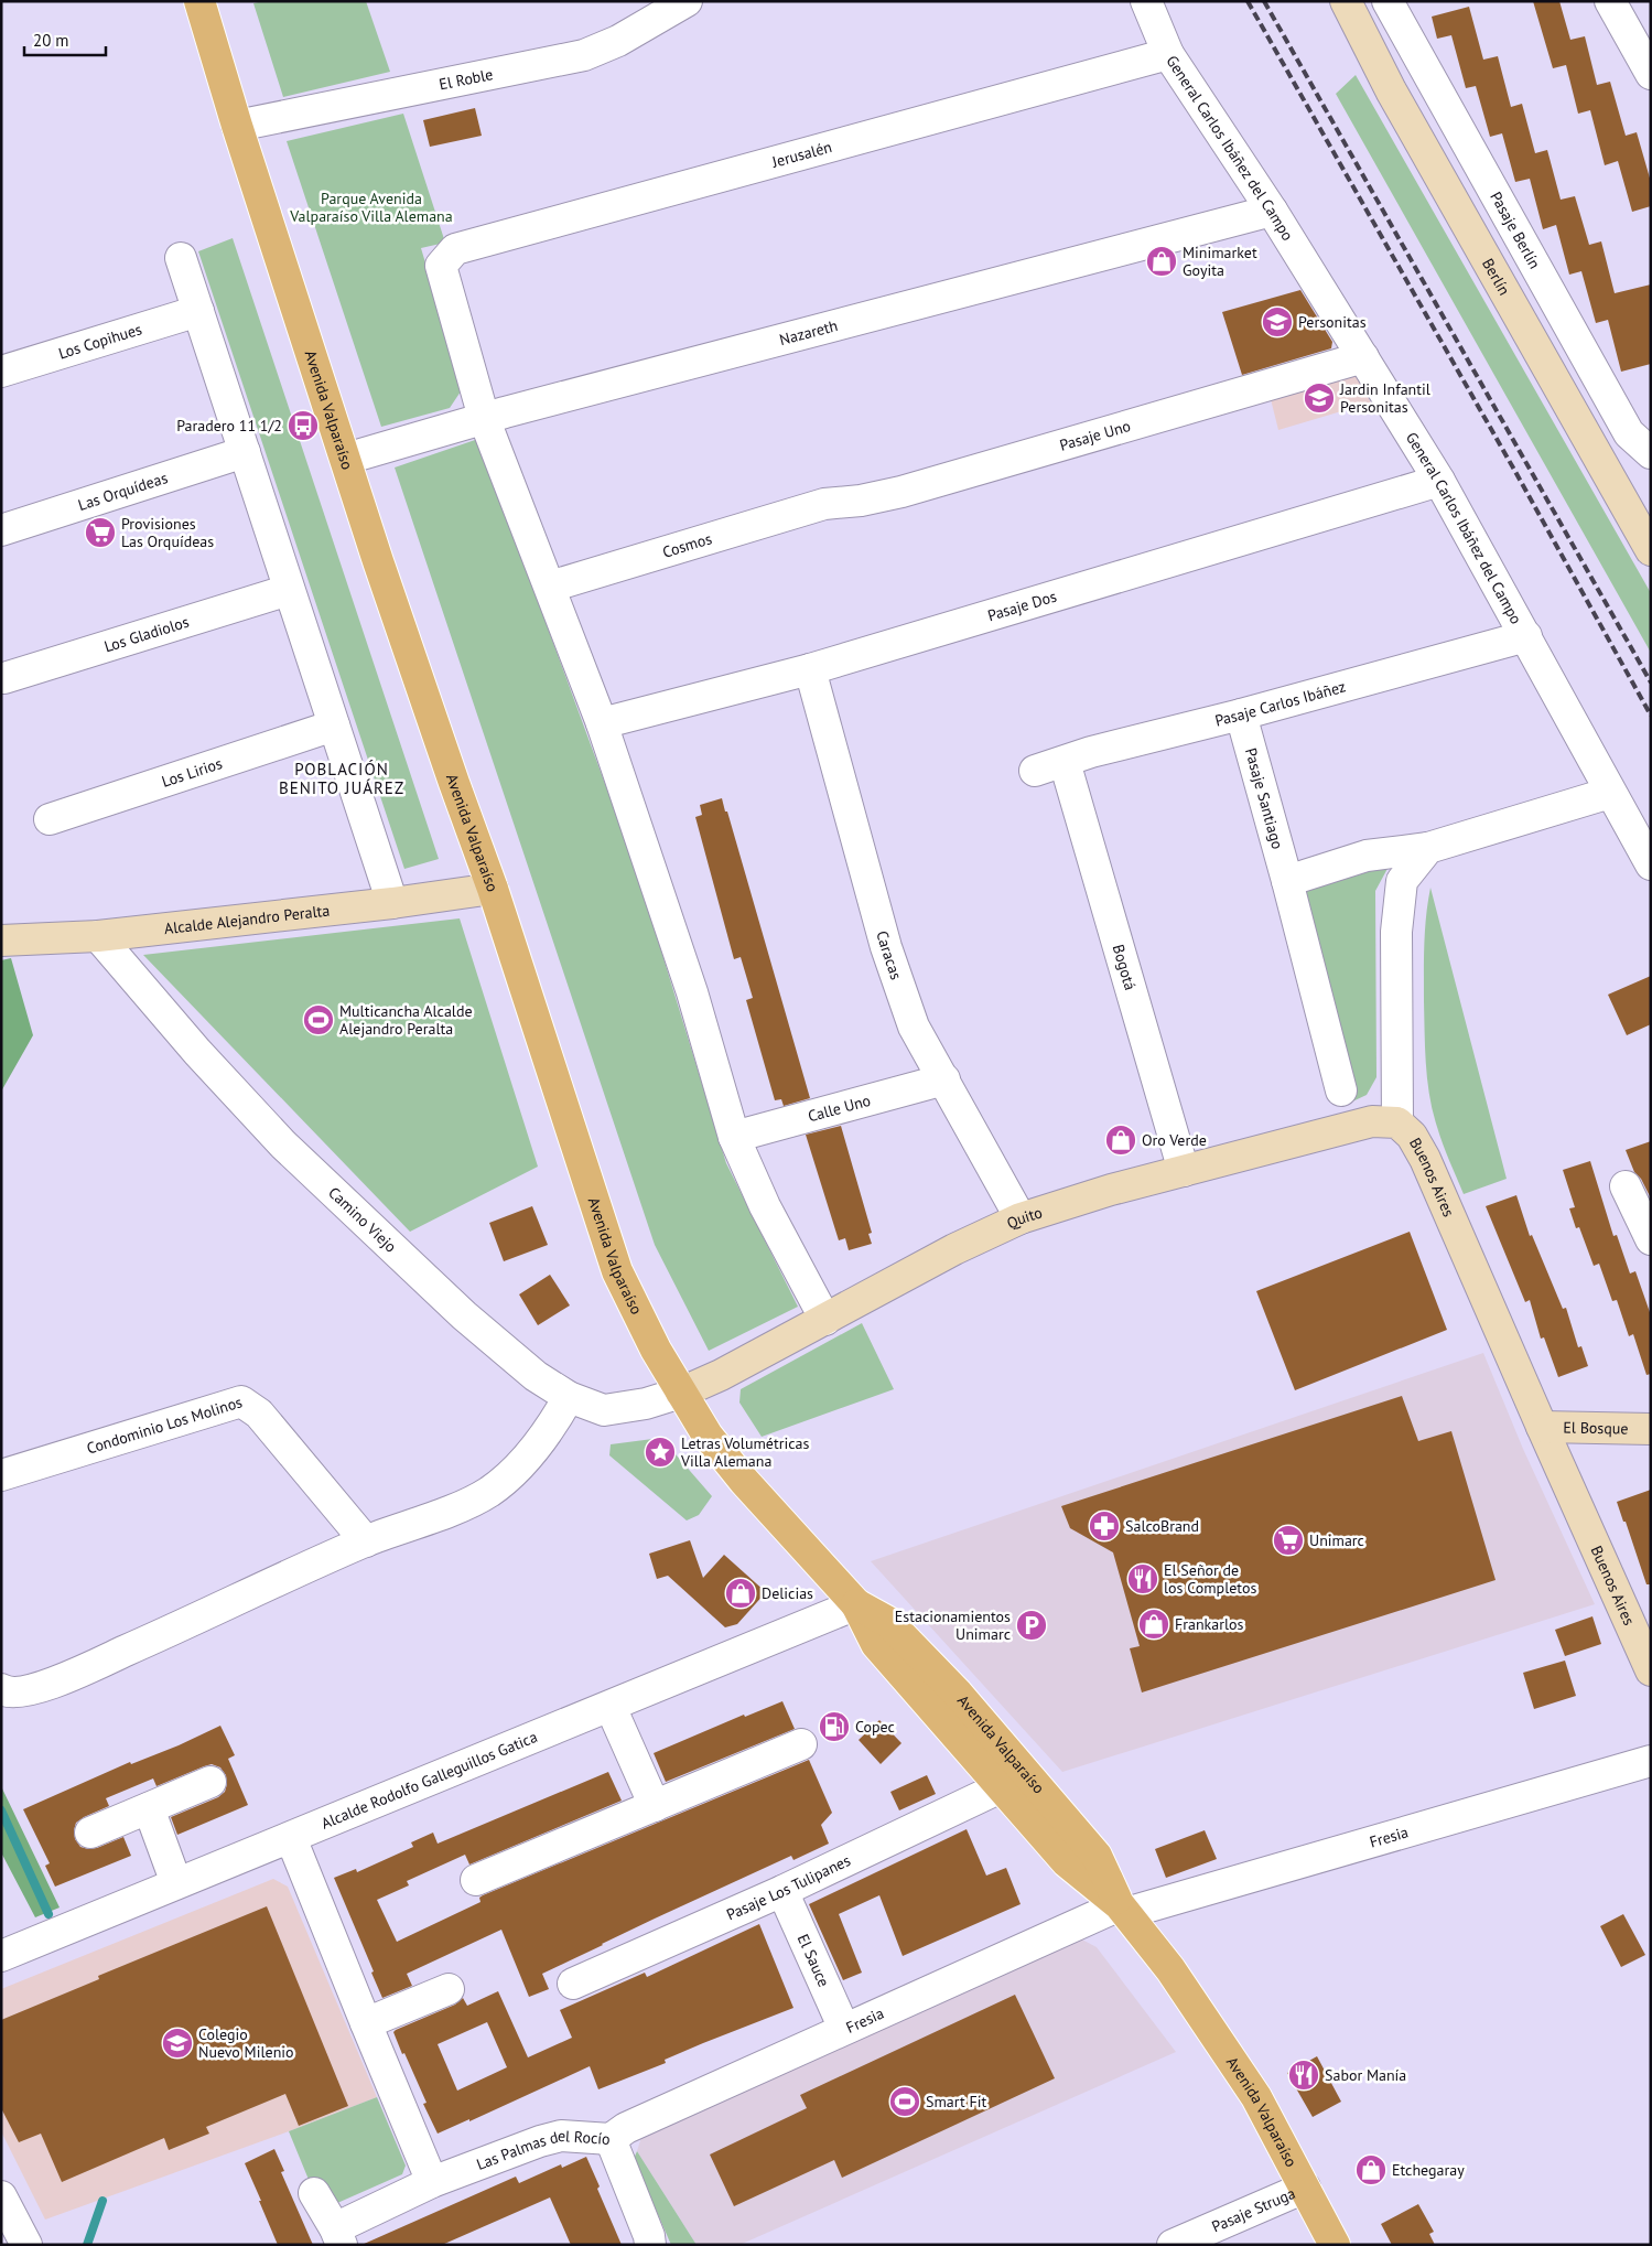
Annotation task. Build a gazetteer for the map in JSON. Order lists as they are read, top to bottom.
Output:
{
  "streets": {
    "main road": [
      "Berlín",
      "Avenida Valparaíso",
      "Alcalde Alejandro Peralta",
      "Buenos Aires",
      "Quito",
      "El Bosque"
    ],
    "street": [
      "El Roble",
      "General Carlos Ibáñez del Campo",
      "Jerusalén",
      "Pasaje Berlín",
      "Nazareth",
      "Los Copihues",
      "Pasaje Uno",
      "Las Orquídeas",
      "Cosmos",
      "Pasaje Dos",
      "Los Gladiolos",
      "Pasaje Carlos Ibáñez",
      "Los Lirios",
      "Pasaje Santiago",
      "Caracas",
      "Bogotá",
      "Calle Uno",
      "Camino Viejo",
      "Condominio Los Molinos",
      "Alcalde Rodolfo Galleguillos Gatica",
      "Fresia",
      "Pasaje Los Tulipanes",
      "El Sauce",
      "Las Palmas del Rocío",
      "Pasaje Struga"
    ]
  },
  "crossings": [
    ["El Roble", "Avenida Valparaíso"],
    ["General Carlos Ibáñez del Campo", "Jerusalén"],
    ["General Carlos Ibáñez del Campo", "Nazareth"],
    ["General Carlos Ibáñez del Campo", "Pasaje Uno"],
    ["General Carlos Ibáñez del Campo", "Pasaje Dos"],
    ["General Carlos Ibáñez del Campo", "Pasaje Carlos Ibáñez"],
    ["Jerusalén", "Nazareth"],
    ["Nazareth", "Avenida Valparaíso"],
    ["Avenida Valparaíso", "Alcalde Alejandro Peralta"],
    ["Avenida Valparaíso", "Quito"],
    ["Avenida Valparaíso", "Camino Viejo"],
    ["Avenida Valparaíso", "Alcalde Rodolfo Galleguillos Gatica"],
    ["Avenida Valparaíso", "Fresia"],
    ["Avenida Valparaíso", "Pasaje Los Tulipanes"],
    ["Avenida Valparaíso", "Pasaje Struga"],
    ["Pasaje Uno", "Cosmos"],
    ["Pasaje Dos", "Caracas"],
    ["Pasaje Carlos Ibáñez", "Pasaje Santiago"],
    ["Pasaje Carlos Ibáñez", "Bogotá"],
    ["Alcalde Alejandro Peralta", "Camino Viejo"],
    ["Caracas", "Calle Uno"],
    ["Caracas", "Quito"],
    ["Bogotá", "Quito"],
    ["Buenos Aires", "Quito"],
    ["Buenos Aires", "El Bosque"],
    ["Quito", "Camino Viejo"],
    ["Fresia", "El Sauce"],
    ["Fresia", "Las Palmas del Rocío"],
    ["Pasaje Los Tulipanes", "El Sauce"]
  ],
  "districts": ["POBLACIÓN BENITO JUÁREZ"],
  "parks": ["Parque Avenida Valparaíso Villa Alemana"],
  "places": {
    "shop": [
      "Minimarket Goyita",
      "Oro Verde",
      "Delicias",
      "Frankarlos",
      "Etchegaray"
    ],
    "school or university": ["Personitas", "Jardin Infantil Personitas", "Colegio Nuevo Milenio"],
    "bus stop": ["Paradero 11 1/2"],
    "supermarket": ["Provisiones Las Orquídeas", "Unimarc"],
    "sports": ["Multicancha Alcalde Alejandro Peralta", "Smart Fit"],
    "place": ["Letras Volumétricas Villa Alemana"],
    "pharmacy": ["SalcoBrand"],
    "restaurant": ["El Señor de los Completos", "Sabor Manía"],
    "parking": ["Estacionamientos Unimarc"],
    "fuel station": ["Copec"]
  },
  "scale_bar": "20 m"
}
